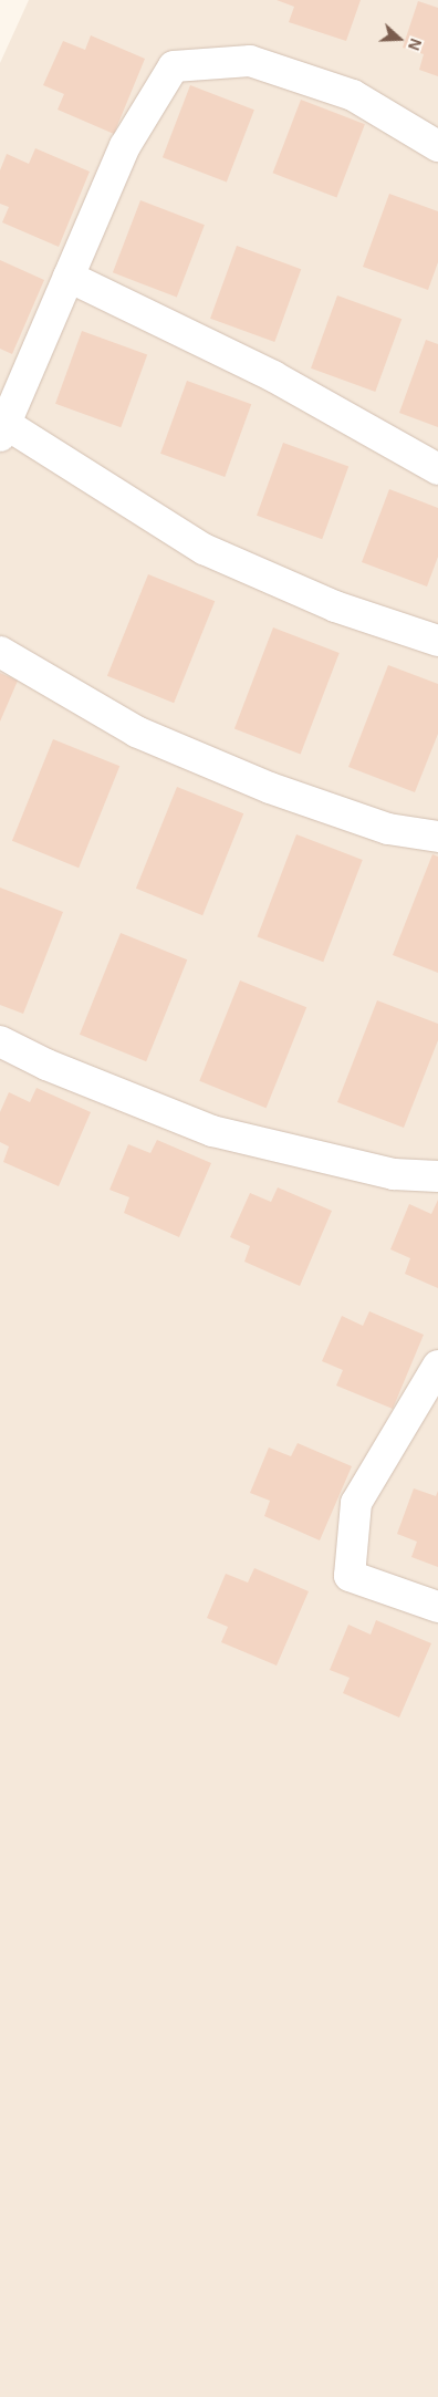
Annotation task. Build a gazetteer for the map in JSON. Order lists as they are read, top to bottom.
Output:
{
  "north": "right"
}
